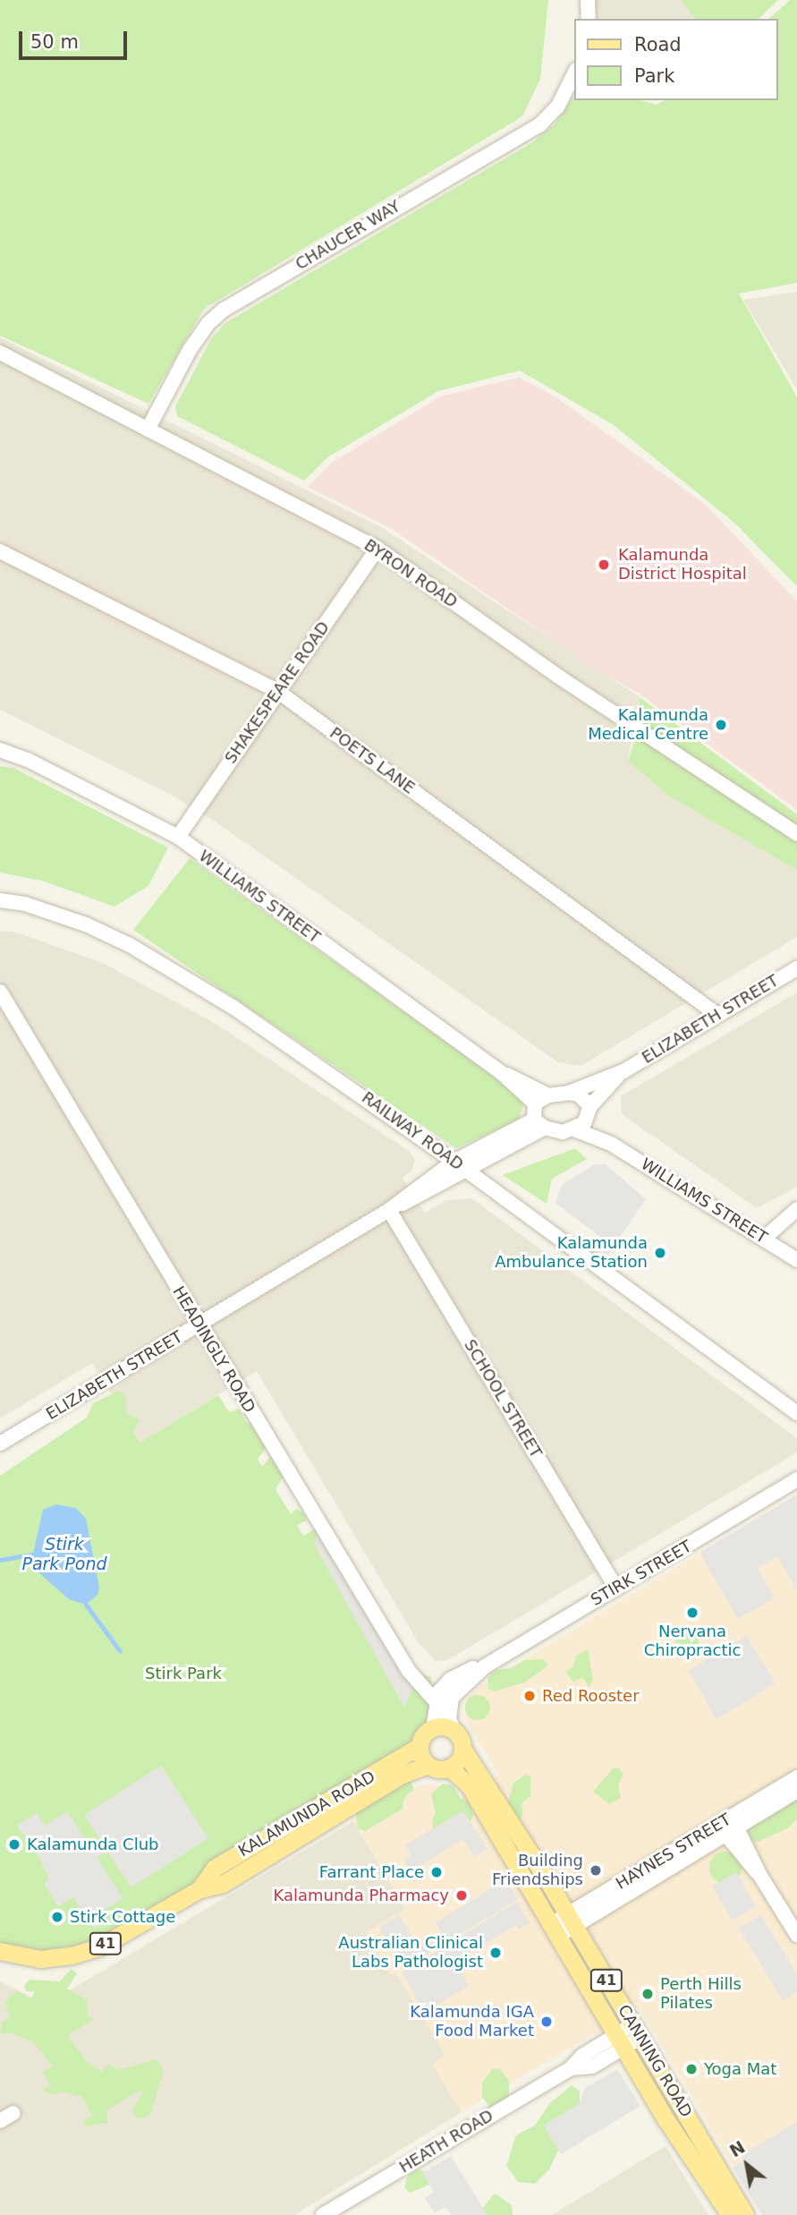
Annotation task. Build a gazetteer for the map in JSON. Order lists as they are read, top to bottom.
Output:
{
  "streets": {
    "main road": ["KALAMUNDA ROAD", "41", "CANNING ROAD"],
    "street": [
      "CHAUCER WAY",
      "BYRON ROAD",
      "SHAKESPEARE ROAD",
      "POETS LANE",
      "WILLIAMS STREET",
      "ELIZABETH STREET",
      "RAILWAY ROAD",
      "HEADINGLY ROAD",
      "SCHOOL STREET",
      "STIRK STREET",
      "HAYNES STREET",
      "HEATH ROAD"
    ]
  },
  "crossings": [
    ["CHAUCER WAY", "BYRON ROAD"],
    ["BYRON ROAD", "SHAKESPEARE ROAD"],
    ["SHAKESPEARE ROAD", "POETS LANE"],
    ["SHAKESPEARE ROAD", "WILLIAMS STREET"],
    ["POETS LANE", "ELIZABETH STREET"],
    ["WILLIAMS STREET", "ELIZABETH STREET"],
    ["ELIZABETH STREET", "RAILWAY ROAD"],
    ["ELIZABETH STREET", "HEADINGLY ROAD"],
    ["ELIZABETH STREET", "SCHOOL STREET"],
    ["HEADINGLY ROAD", "STIRK STREET"],
    ["SCHOOL STREET", "STIRK STREET"],
    ["STIRK STREET", "KALAMUNDA ROAD"],
    ["STIRK STREET", "41"],
    ["STIRK STREET", "CANNING ROAD"],
    ["KALAMUNDA ROAD", "41"],
    ["KALAMUNDA ROAD", "CANNING ROAD"],
    ["HAYNES STREET", "CANNING ROAD"],
    ["41", "CANNING ROAD"],
    ["CANNING ROAD", "HEATH ROAD"]
  ],
  "water": ["Stirk Park Pond"],
  "parks": ["Stirk Park"],
  "places": [
    "Kalamunda District Hospital",
    "Kalamunda Medical Centre",
    "Kalamunda Ambulance Station",
    "Nervana Chiropractic",
    "Red Rooster",
    "Kalamunda Club",
    "Building Friendships",
    "Farrant Place",
    "Kalamunda Pharmacy",
    "Stirk Cottage",
    "Australian Clinical Labs Pathologist",
    "Perth Hills Pilates",
    "Kalamunda IGA Food Market",
    "Yoga Mat"
  ],
  "legend": ["Road", "Park"],
  "scale_bar": "50 m",
  "north": "top left"
}
